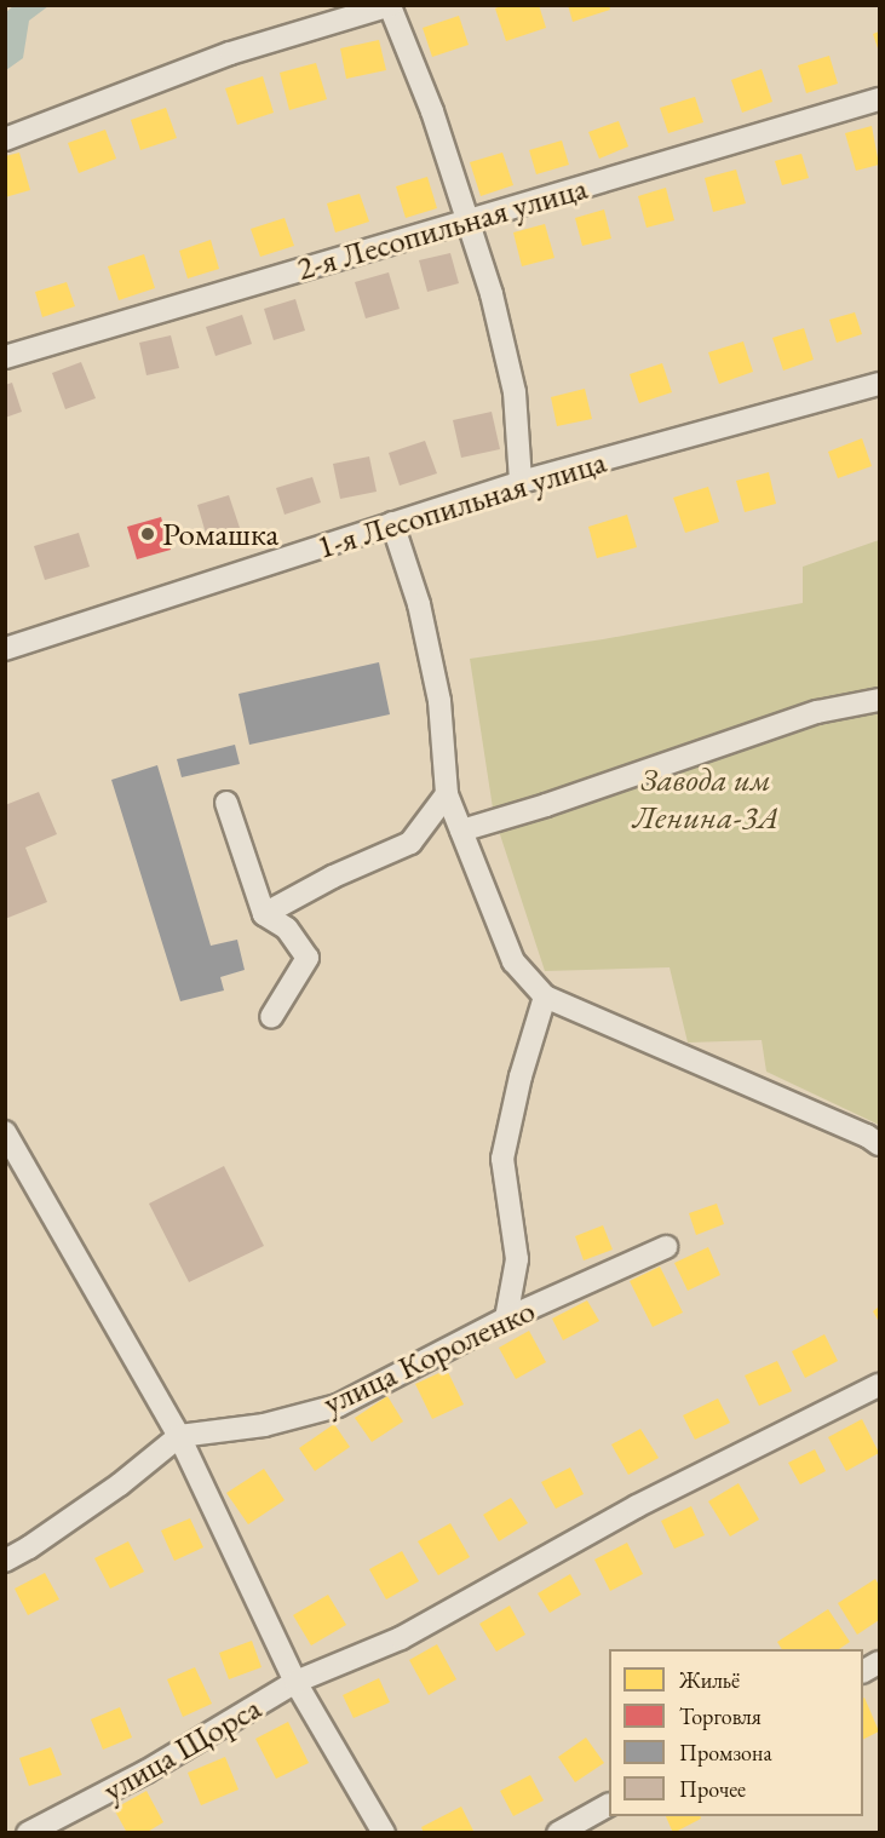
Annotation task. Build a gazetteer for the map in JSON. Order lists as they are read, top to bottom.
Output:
{
  "streets": {
    "street": [
      "2-я Лесопильная улица",
      "1-я Лесопильная улица",
      "улица Короленко",
      "улица Щорса"
    ]
  },
  "parks": ["Завода им Ленина-3А"],
  "places": ["Ромашка"],
  "legend": [
    "Жильё",
    "Торговля",
    "Промзона",
    "Прочее"
  ]
}
